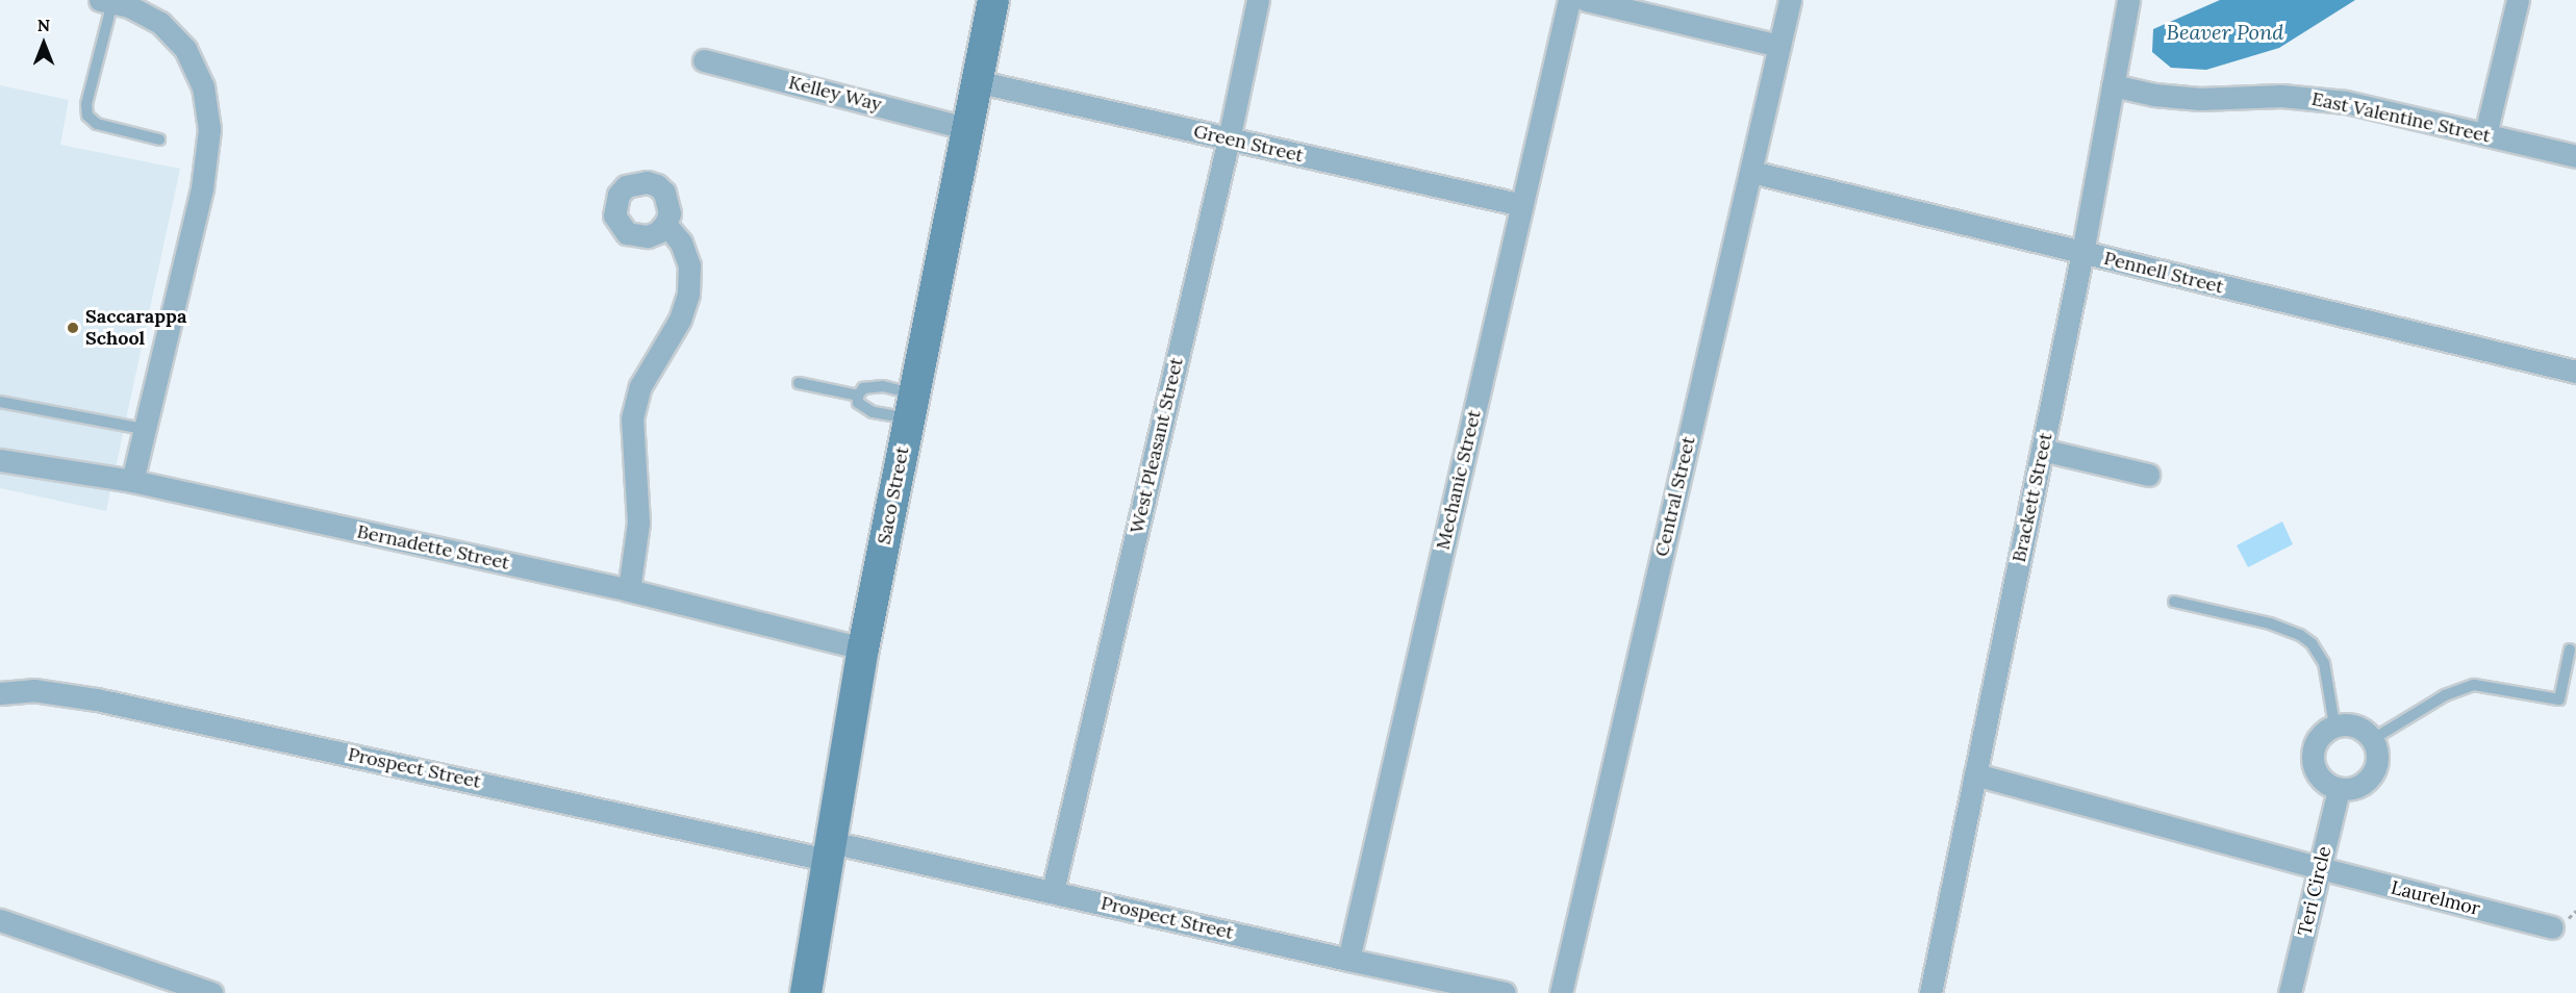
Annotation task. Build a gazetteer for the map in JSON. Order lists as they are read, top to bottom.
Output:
{
  "streets": {
    "main road": ["Saco Street"],
    "street": [
      "Kelley Way",
      "East Valentine Street",
      "Green Street",
      "Pennell Street",
      "West Pleasant Street",
      "Mechanic Street",
      "Central Street",
      "Brackett Street",
      "Bernadette Street",
      "Prospect Street",
      "Teri Circle",
      "Laurelmor"
    ]
  },
  "crossings": [
    ["Kelley Way", "Saco Street"],
    ["East Valentine Street", "Brackett Street"],
    ["Green Street", "West Pleasant Street"],
    ["Green Street", "Mechanic Street"],
    ["Green Street", "Saco Street"],
    ["Pennell Street", "Central Street"],
    ["Pennell Street", "Brackett Street"],
    ["West Pleasant Street", "Prospect Street"],
    ["Mechanic Street", "Prospect Street"],
    ["Saco Street", "Bernadette Street"],
    ["Saco Street", "Prospect Street"],
    ["Brackett Street", "Laurelmor"],
    ["Teri Circle", "Laurelmor"]
  ],
  "water": ["Beaver Pond"],
  "places": ["Saccarappa School"],
  "north": "top"
}
